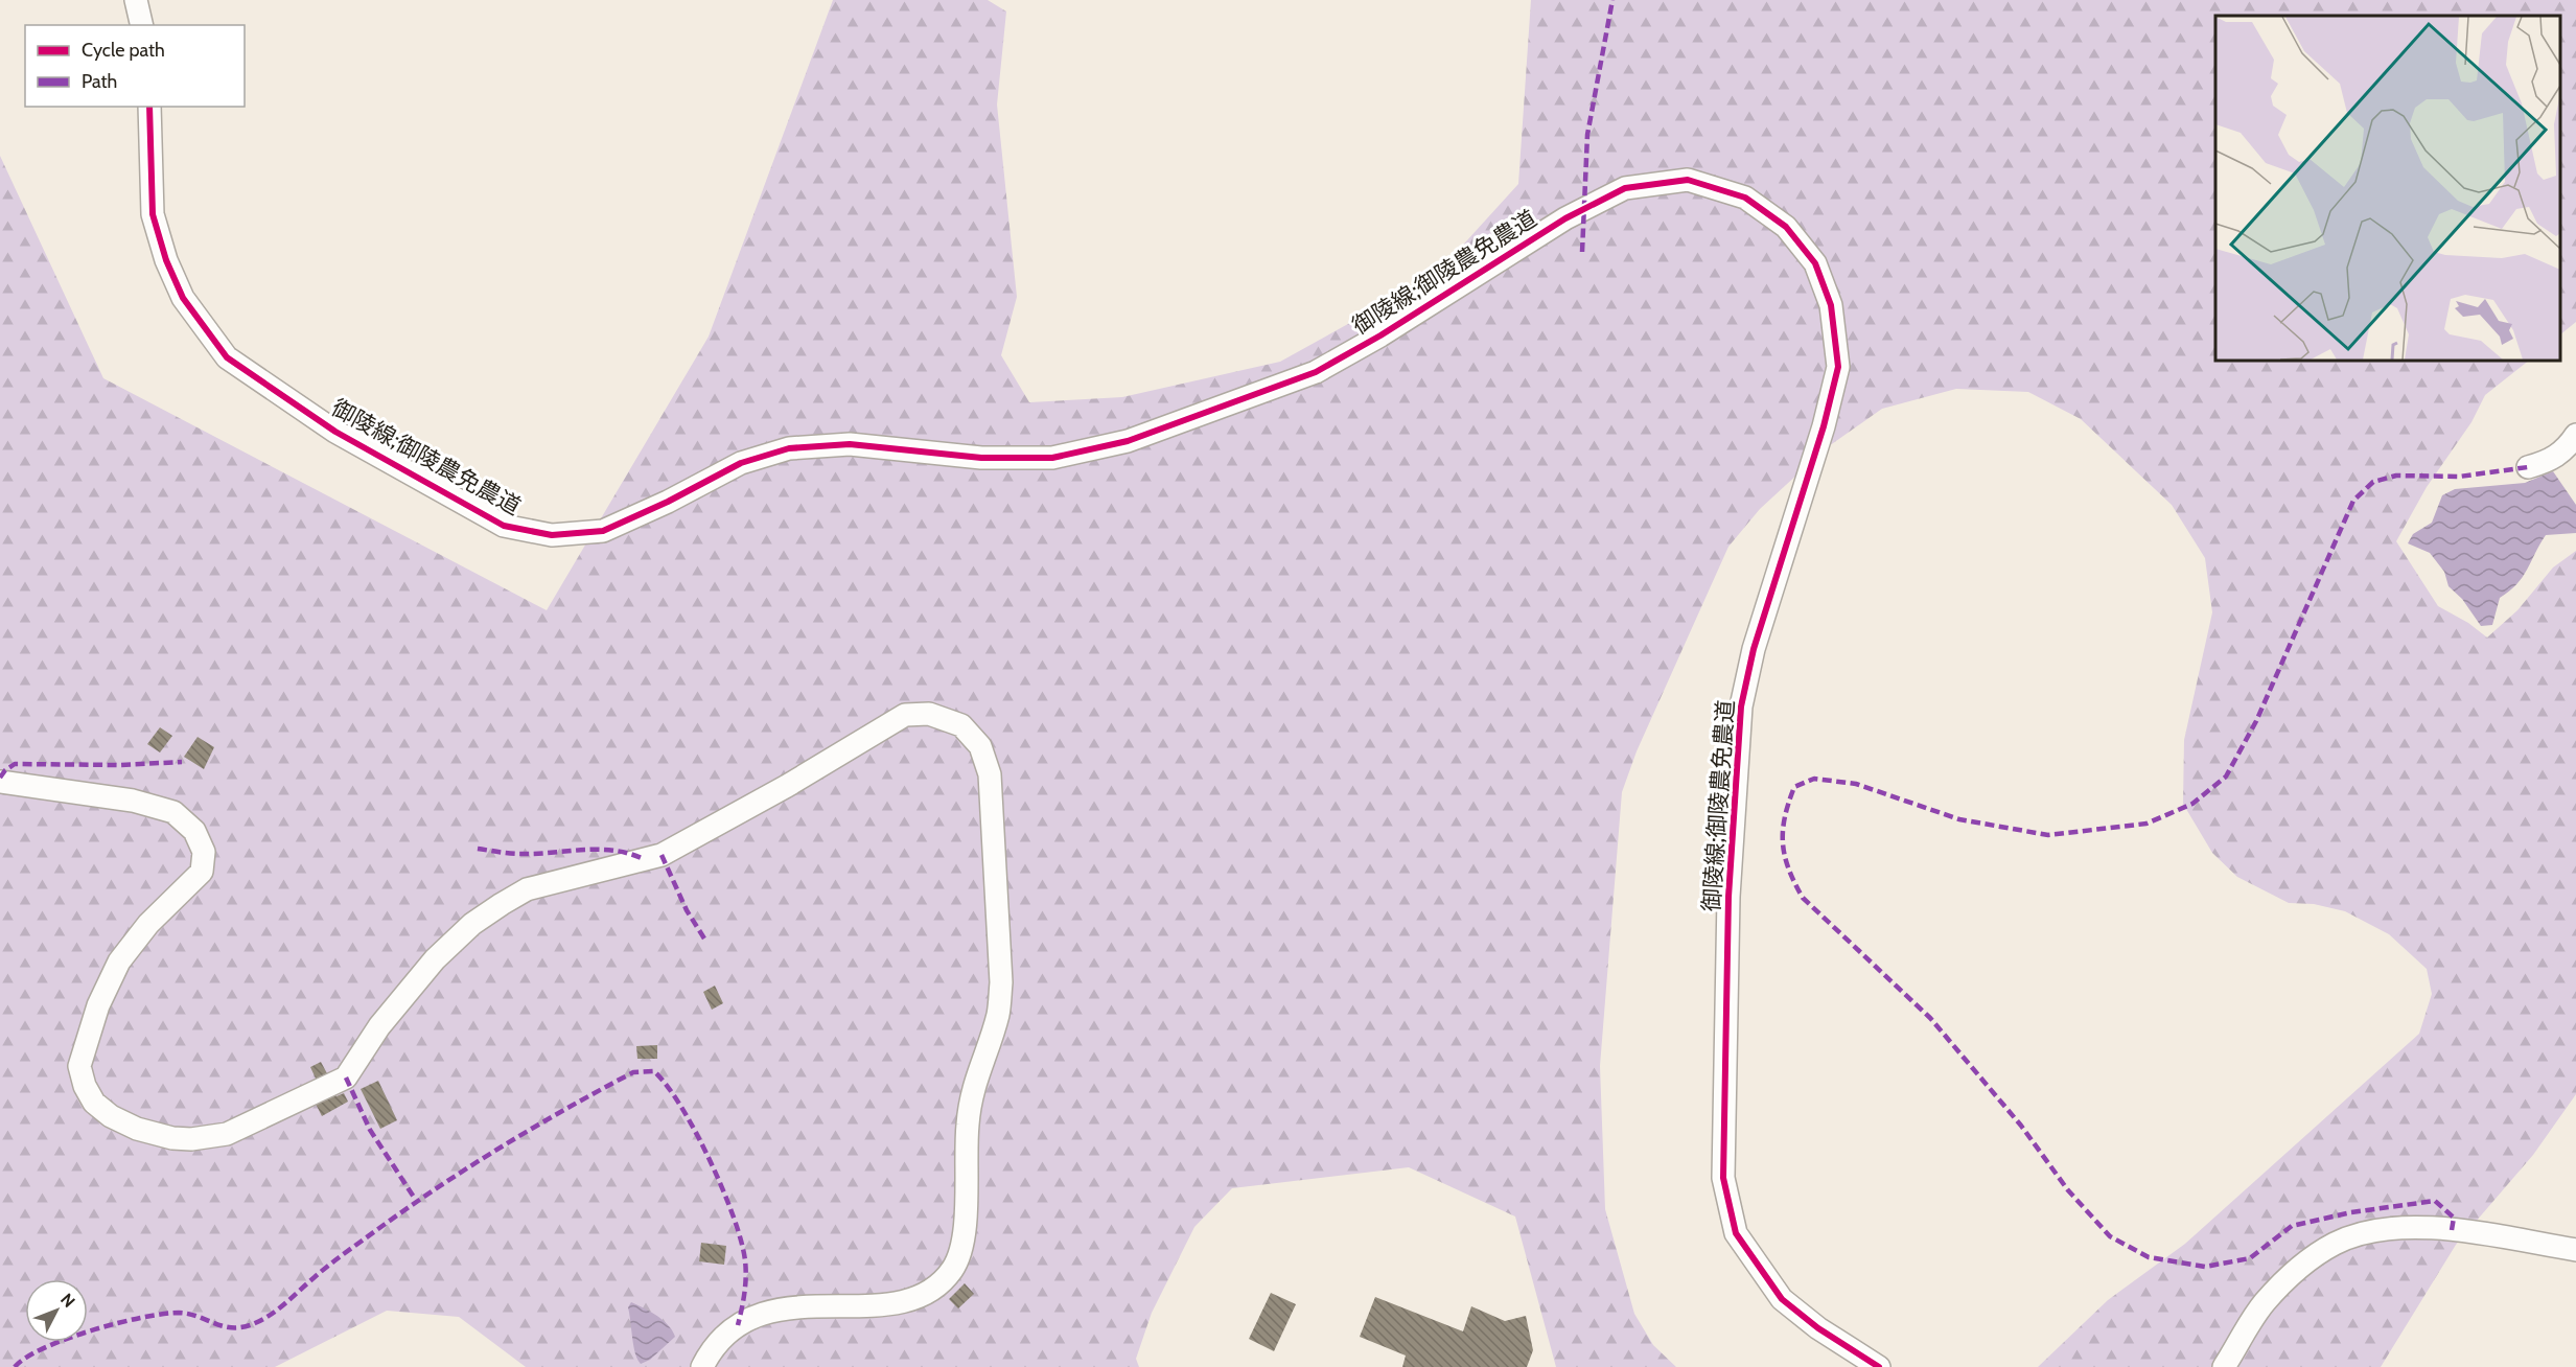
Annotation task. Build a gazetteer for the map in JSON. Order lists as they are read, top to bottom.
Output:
{
  "streets": {
    "street": ["御陵線;御陵農免農道"]
  },
  "legend": ["Cycle path", "Path"],
  "north": "top right"
}
